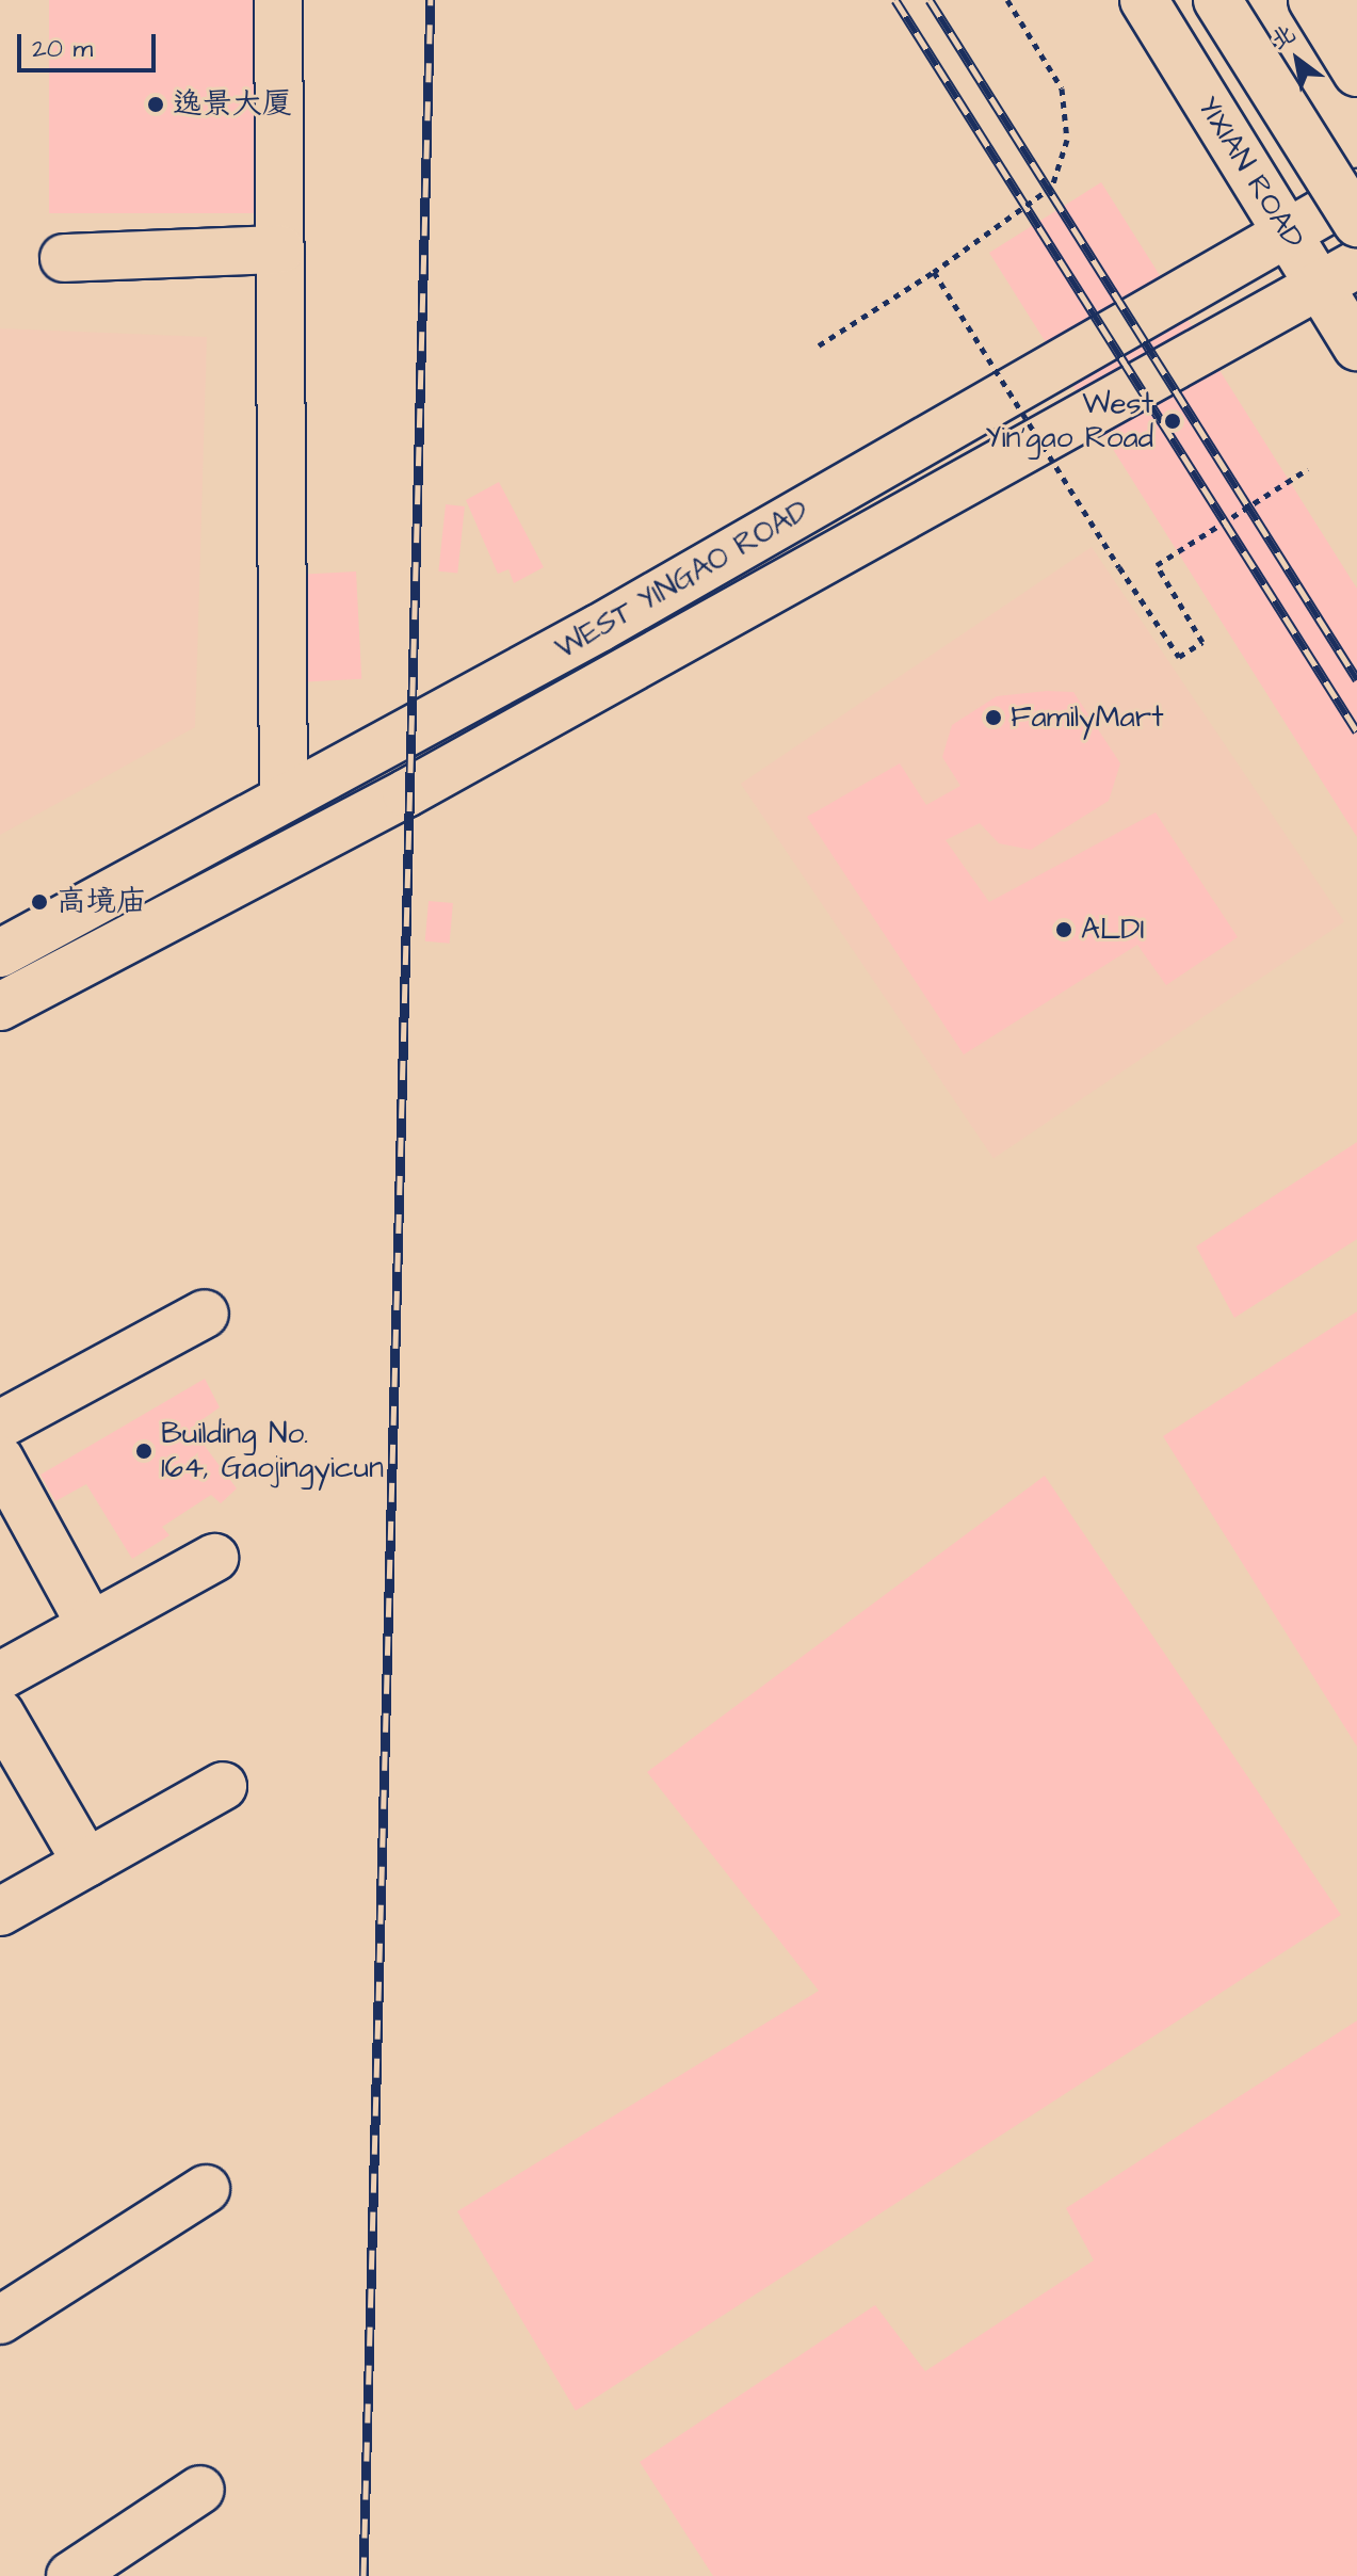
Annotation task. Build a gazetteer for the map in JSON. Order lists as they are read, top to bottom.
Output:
{
  "streets": {
    "main road": ["YIXIAN ROAD", "WEST YINGAO ROAD"]
  },
  "crossings": [
    ["YIXIAN ROAD", "WEST YINGAO ROAD"]
  ],
  "places": [
    "逸景大厦",
    "West Yin'gao Road",
    "FamilyMart",
    "高境庙",
    "ALDI",
    "Building No. 164, Gaojingyicun"
  ],
  "scale_bar": "20 m",
  "north": "top left"
}
